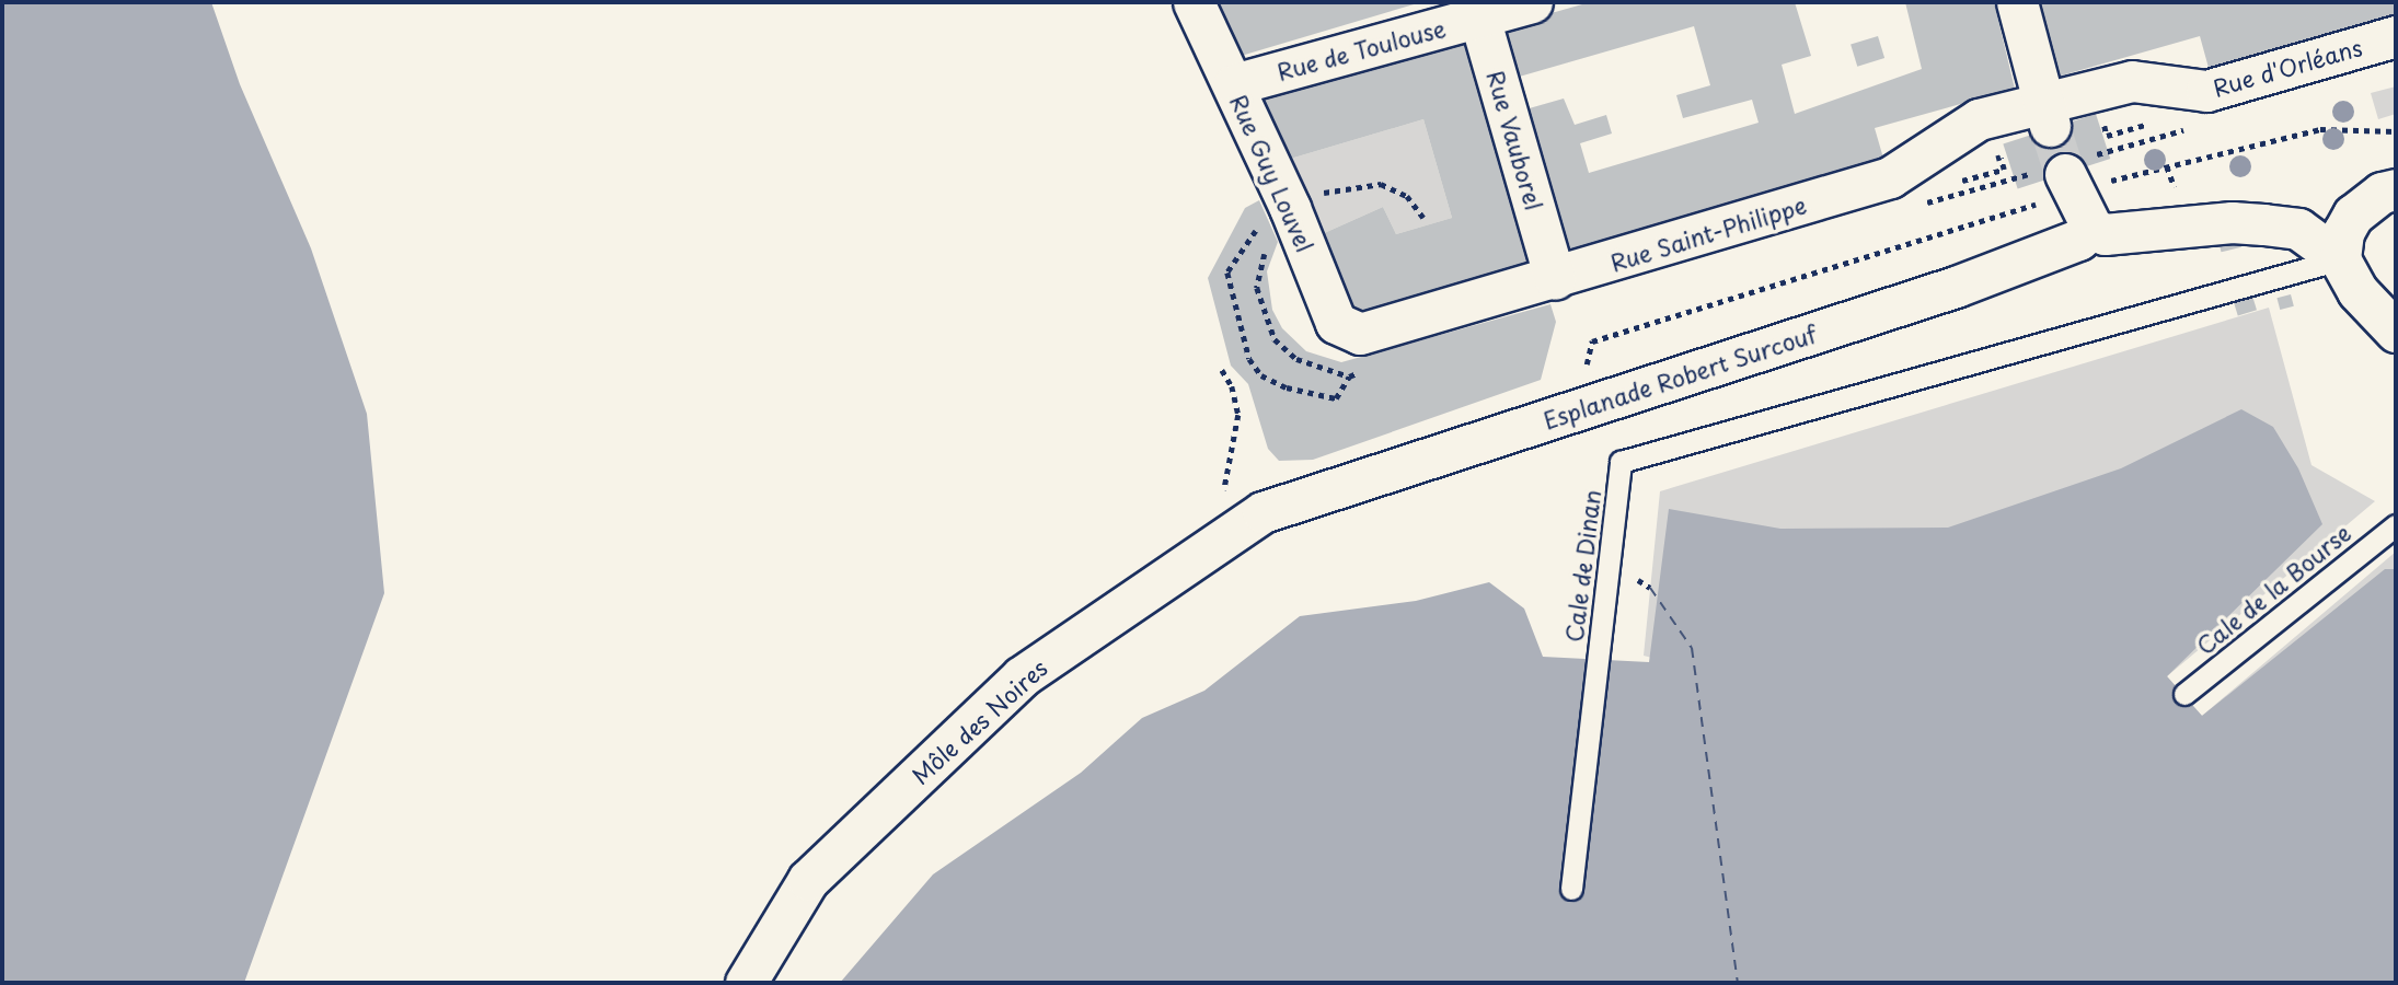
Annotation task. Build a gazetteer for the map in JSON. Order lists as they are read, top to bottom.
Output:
{
  "streets": {
    "street": [
      "Rue de Toulouse",
      "Rue d'Orléans",
      "Rue Vauborel",
      "Rue Guy Louvel",
      "Rue Saint-Philippe",
      "Esplanade Robert Surcouf",
      "Môle des Noires"
    ],
    "lane": ["Cale de Dinan", "Cale de la Bourse"]
  },
  "crossings": [
    ["Rue de Toulouse", "Rue Vauborel"],
    ["Rue de Toulouse", "Rue Guy Louvel"],
    ["Rue d'Orléans", "Rue Saint-Philippe"],
    ["Rue Vauborel", "Rue Saint-Philippe"],
    ["Rue Guy Louvel", "Rue Saint-Philippe"],
    ["Esplanade Robert Surcouf", "Môle des Noires"]
  ]
}
